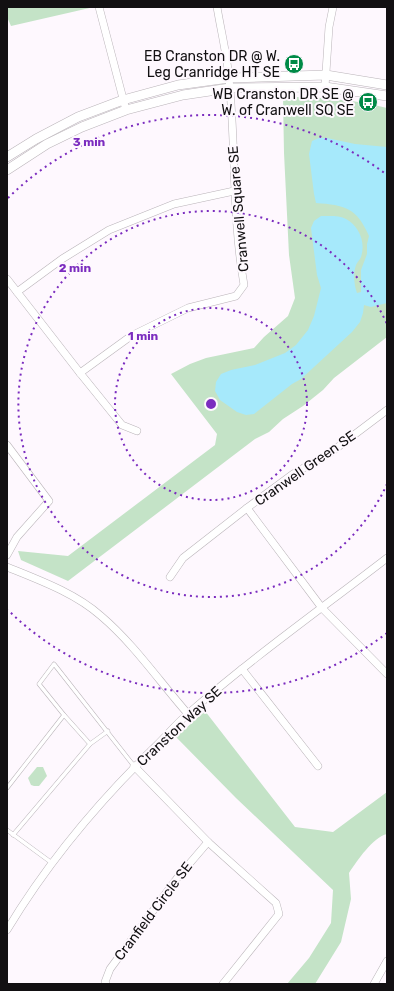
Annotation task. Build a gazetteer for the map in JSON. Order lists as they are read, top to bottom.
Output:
{
  "streets": {
    "street": [
      "Cranwell Square SE",
      "Cranwell Green SE",
      "Cranston Way SE",
      "Cranfield Circle SE"
    ]
  },
  "crossings": [
    ["Cranwell Green SE", "Cranston Way SE"]
  ],
  "places": {
    "bus stop": ["EB Cranston DR @ W. Leg Cranridge HT SE", "WB Cranston DR SE @ W. of Cranwell SQ SE"]
  },
  "rings": ["3 min", "2 min", "1 min"]
}
